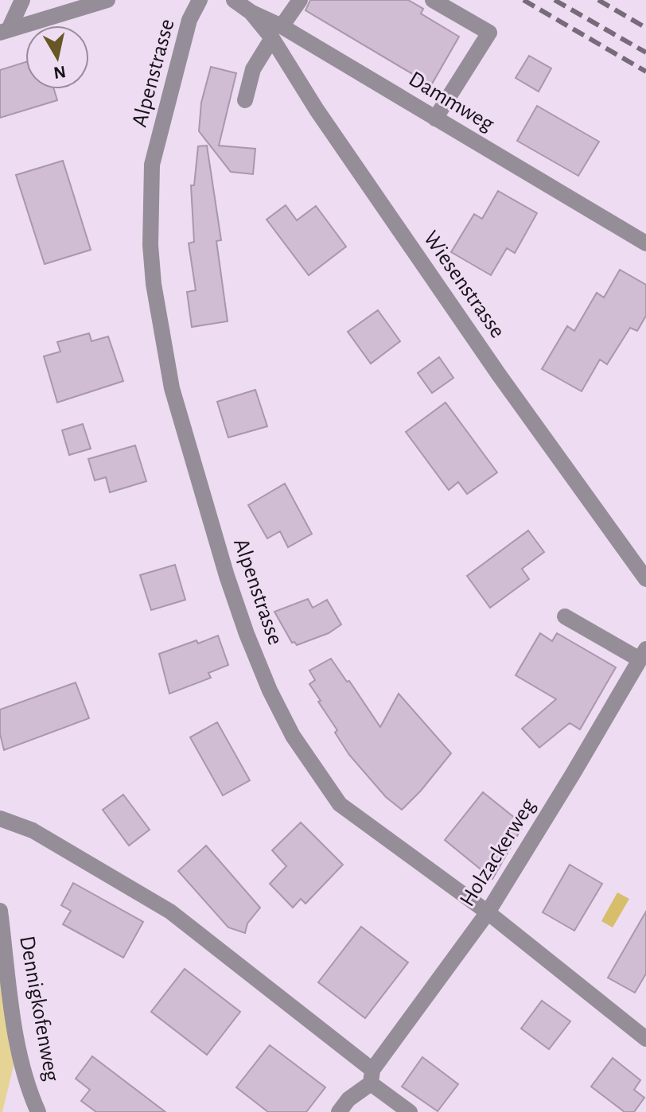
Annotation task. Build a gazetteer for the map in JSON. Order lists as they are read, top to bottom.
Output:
{
  "streets": {
    "street": [
      "Alpenstrasse",
      "Dammweg",
      "Wiesenstrasse",
      "Holzackerweg",
      "Dennigkofenweg"
    ]
  },
  "crossings": [
    ["Alpenstrasse", "Holzackerweg"],
    ["Dammweg", "Wiesenstrasse"]
  ],
  "north": "bottom"
}
